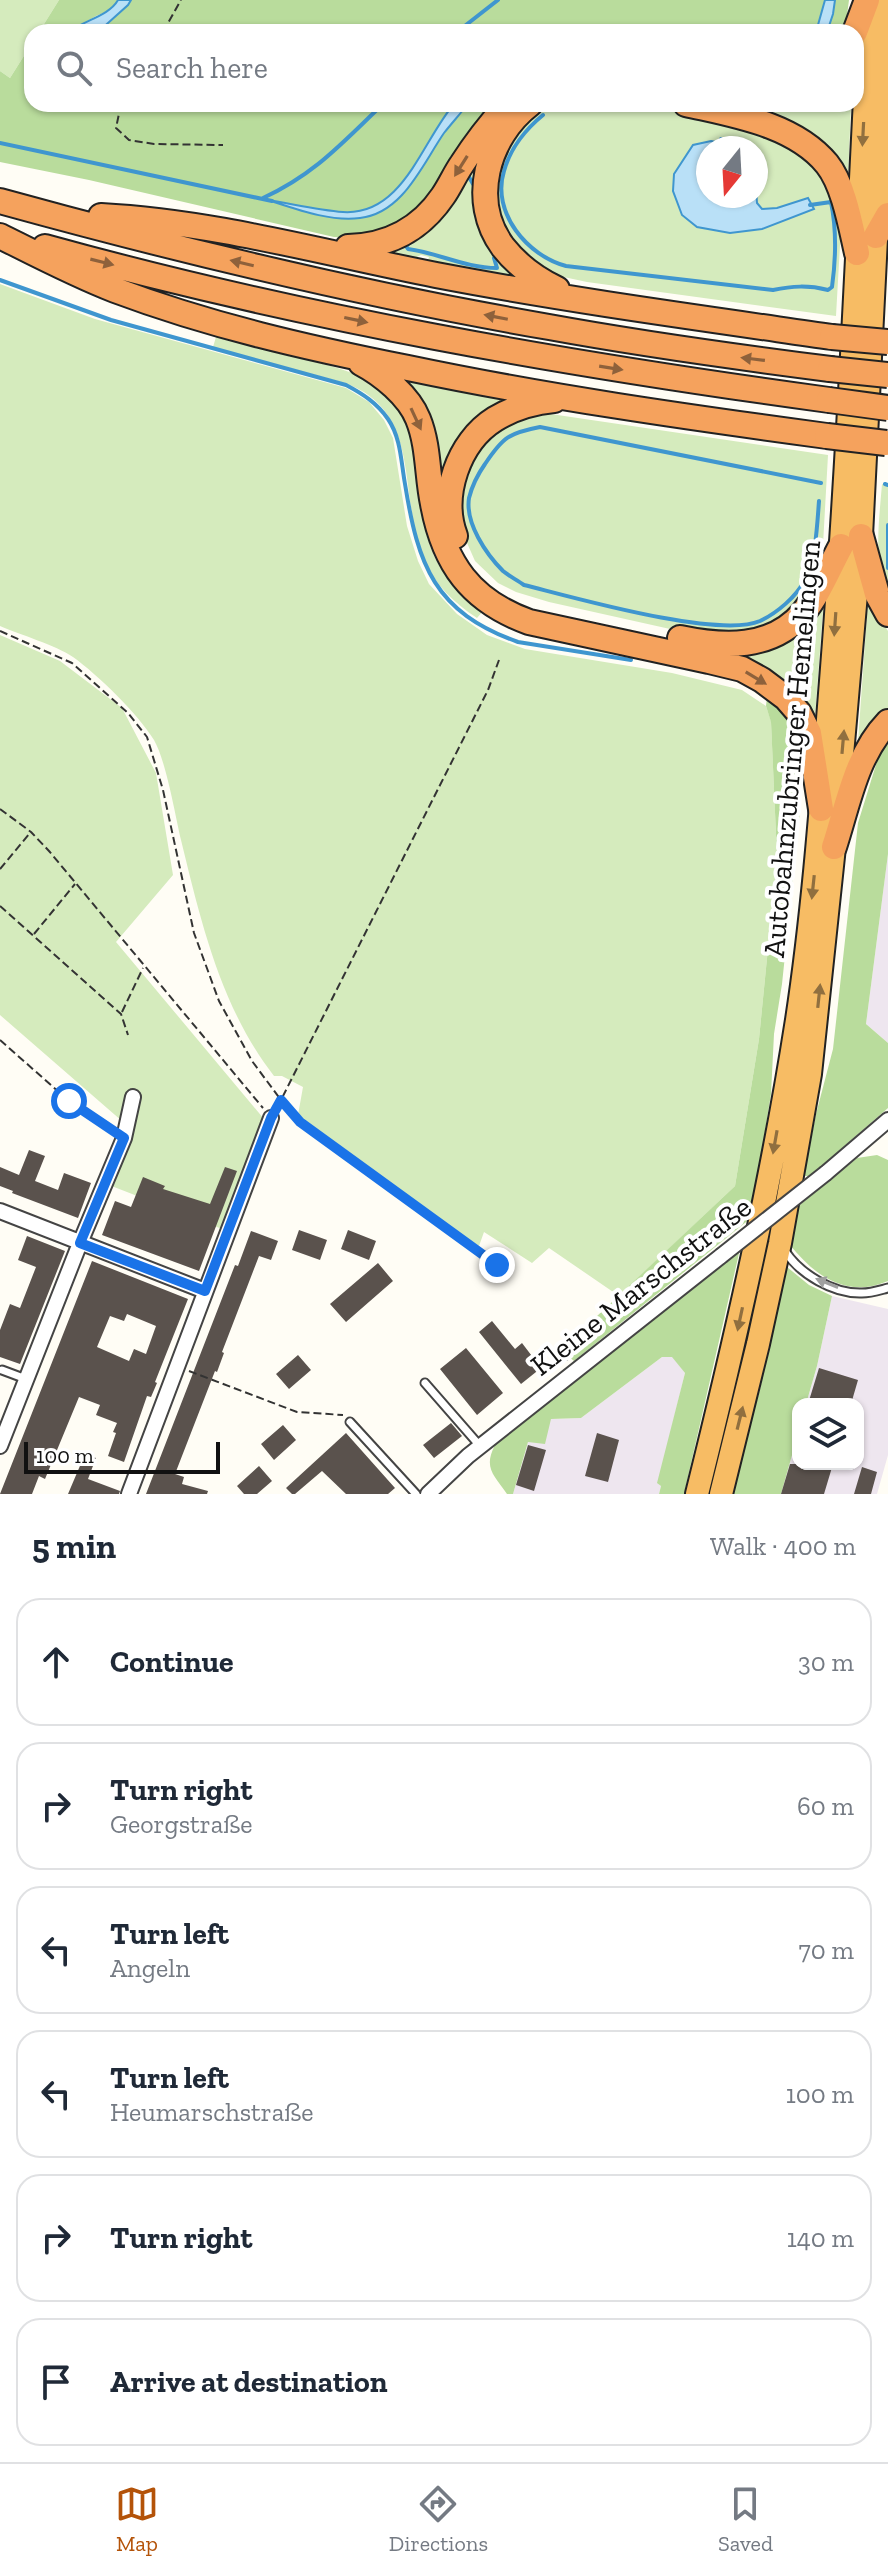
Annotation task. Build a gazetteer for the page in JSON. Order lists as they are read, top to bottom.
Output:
{
  "streets": {
    "highway": ["Autobahnzubringer Hemelingen"],
    "street": ["Kleine Marschstraße"]
  },
  "scale_bar": "100 m",
  "north": "bottom",
  "page": {
    "search": "Search here",
    "scale": "100 m",
    "heading": ["5 min", "Walk · 400 m"],
    "list": [
      ["Continue", "30 m"],
      ["Turn right", "Georgstraße", "60 m"],
      ["Turn left", "Angeln", "70 m"],
      ["Turn left", "Heumarschstraße", "100 m"],
      ["Turn right", "140 m"],
      "Arrive at destination"
    ],
    "nav": ["Map", "Directions", "Saved"]
  }
}
